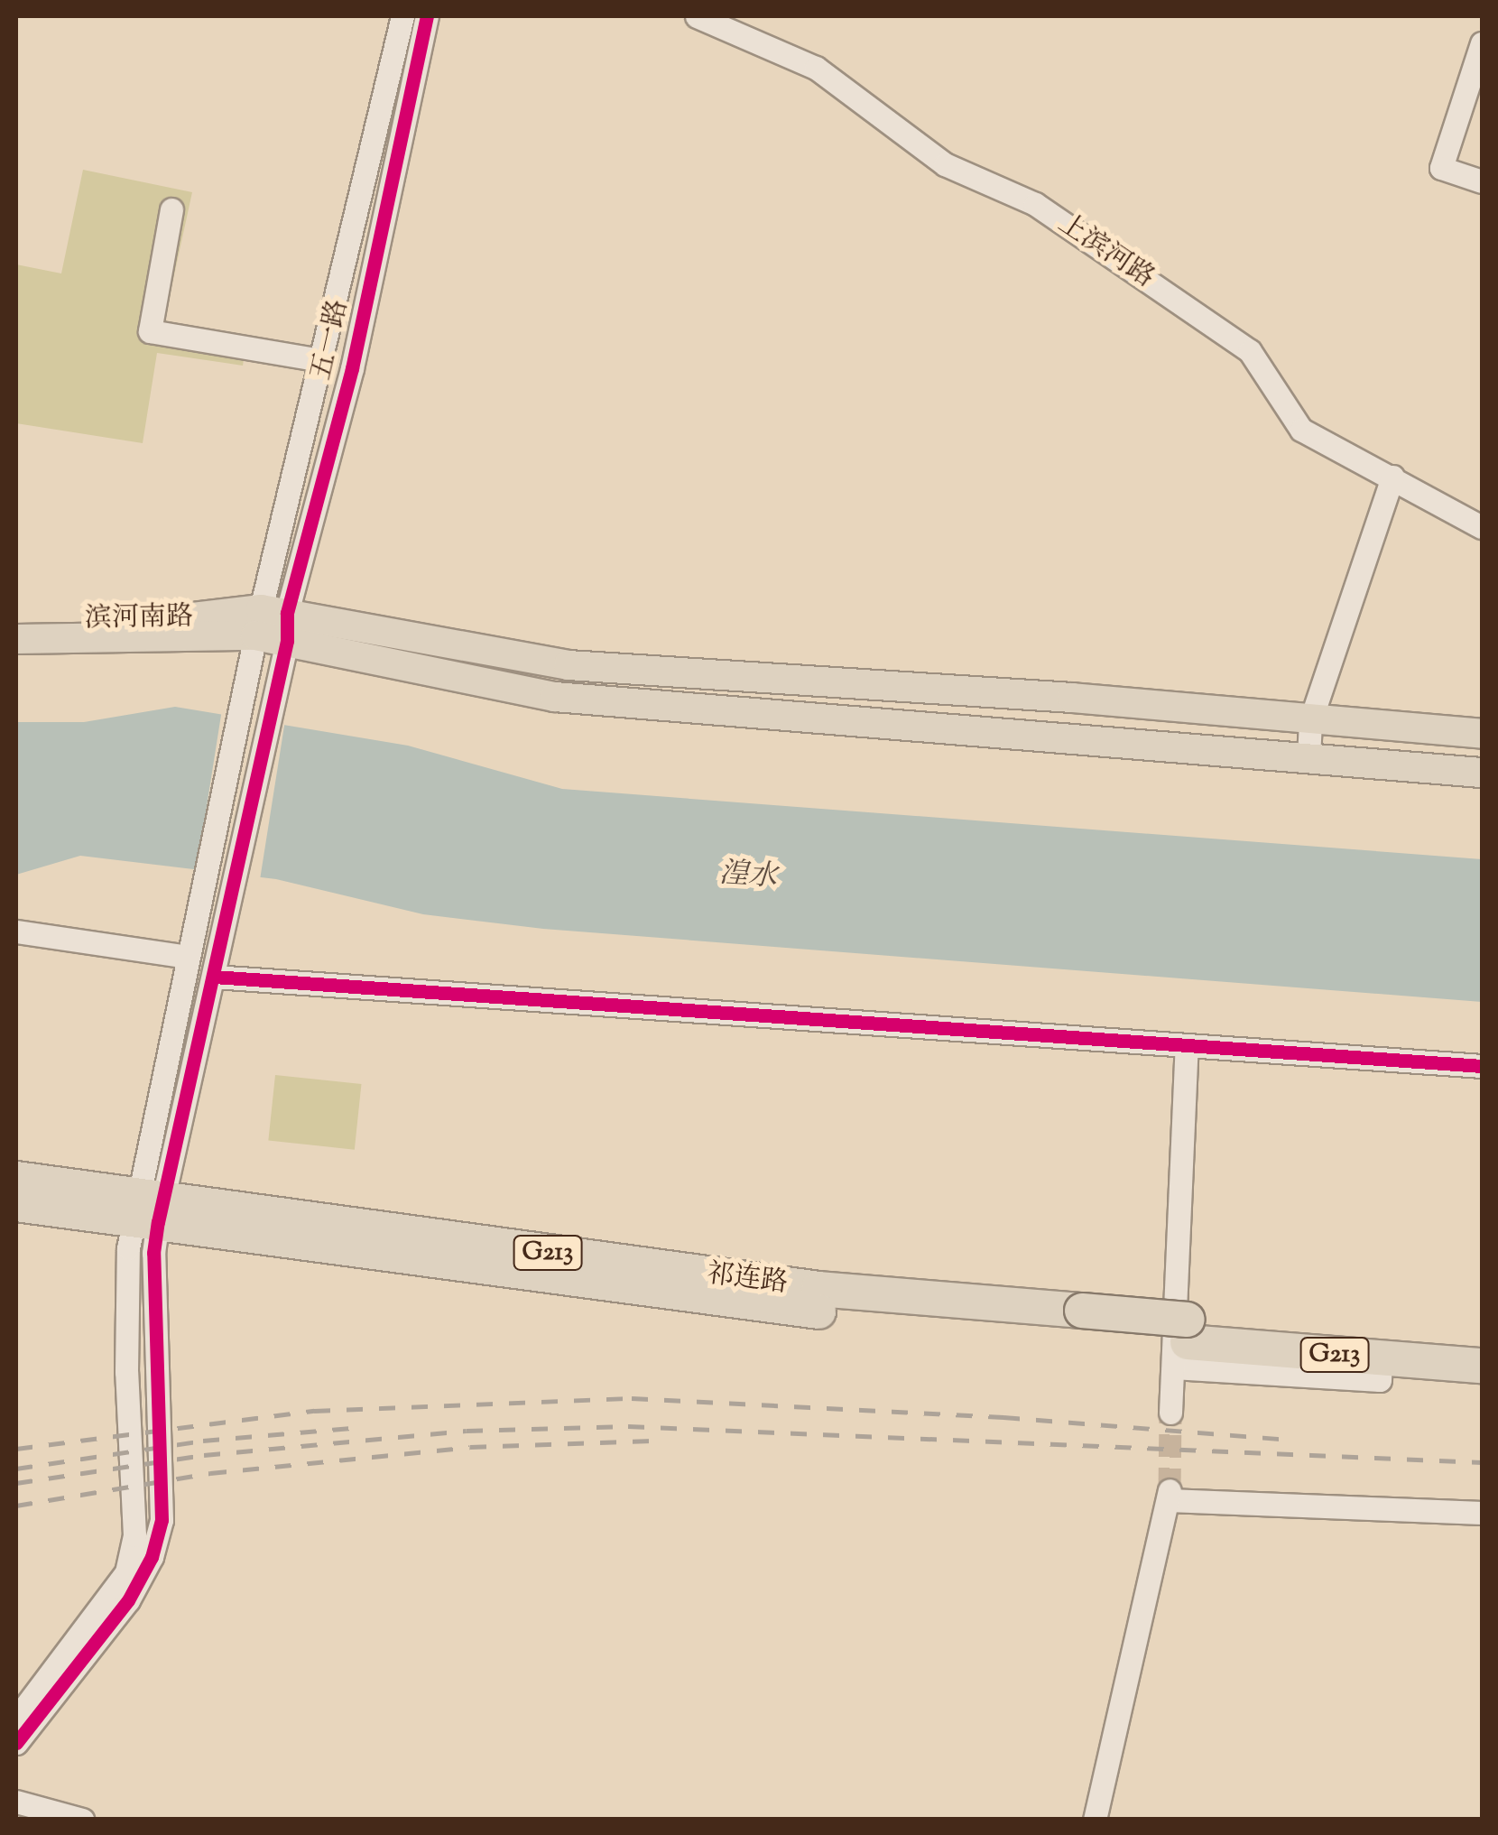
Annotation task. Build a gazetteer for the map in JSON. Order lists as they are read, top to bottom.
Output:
{
  "streets": {
    "highway": ["G213", "祁连路"],
    "main road": ["滨河南路"],
    "street": ["上滨河路", "五一路"]
  },
  "crossings": [
    ["五一路", "滨河南路"],
    ["五一路", "祁连路"]
  ],
  "water": ["湟水"]
}
